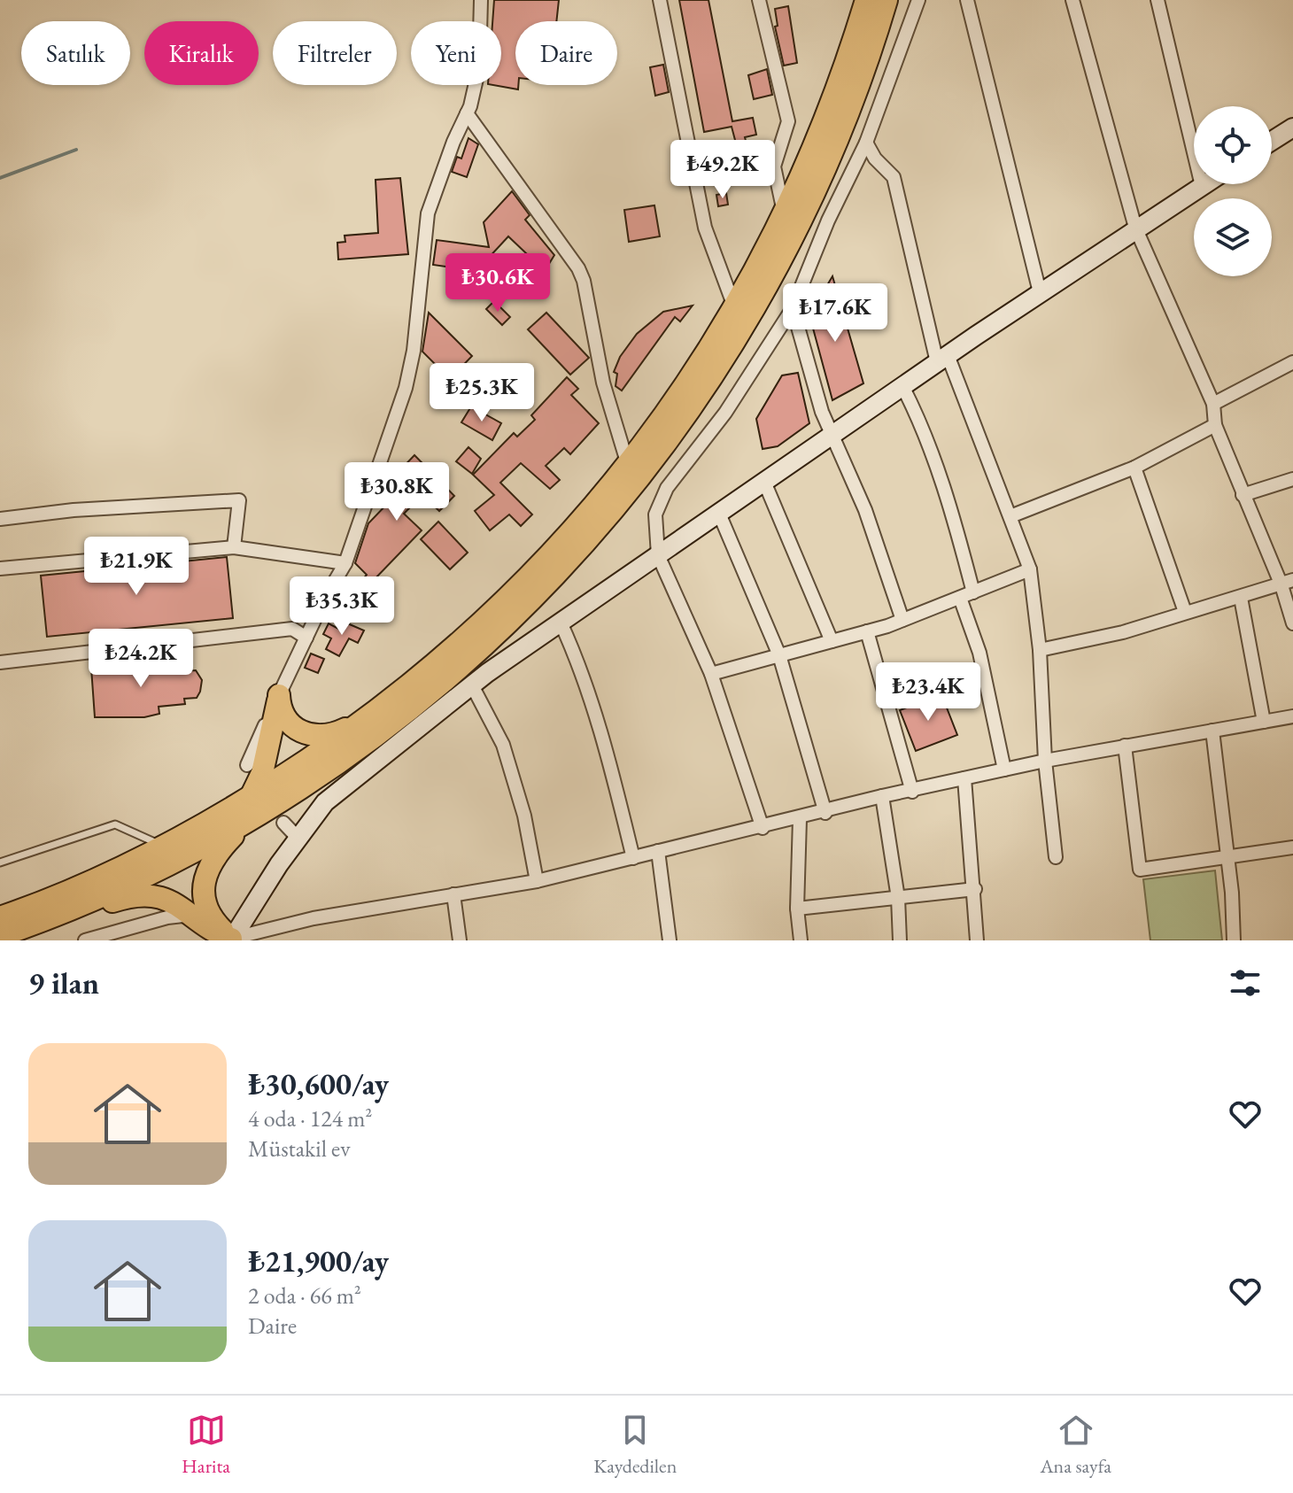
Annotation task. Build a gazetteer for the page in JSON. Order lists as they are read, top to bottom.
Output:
{
  "page": {
    "chip": [
      "Satılık",
      "Kiralık",
      "Filtreler",
      "Yeni",
      "Daire"
    ],
    "price": [
      "₺49.2K",
      "₺30.6K",
      "₺17.6K",
      "₺25.3K",
      "₺30.8K",
      "₺21.9K",
      "₺35.3K",
      "₺24.2K",
      "₺23.4K"
    ],
    "heading": "9 ilan",
    "list": [
      {
        "name": "₺30,600/ay",
        "note": "4 oda · 124 m² · Müstakil ev"
      },
      {
        "name": "₺21,900/ay",
        "note": "2 oda · 66 m² · Daire"
      }
    ],
    "tabs": ["Harita", "Kaydedilen", "Ana sayfa"]
  }
}
